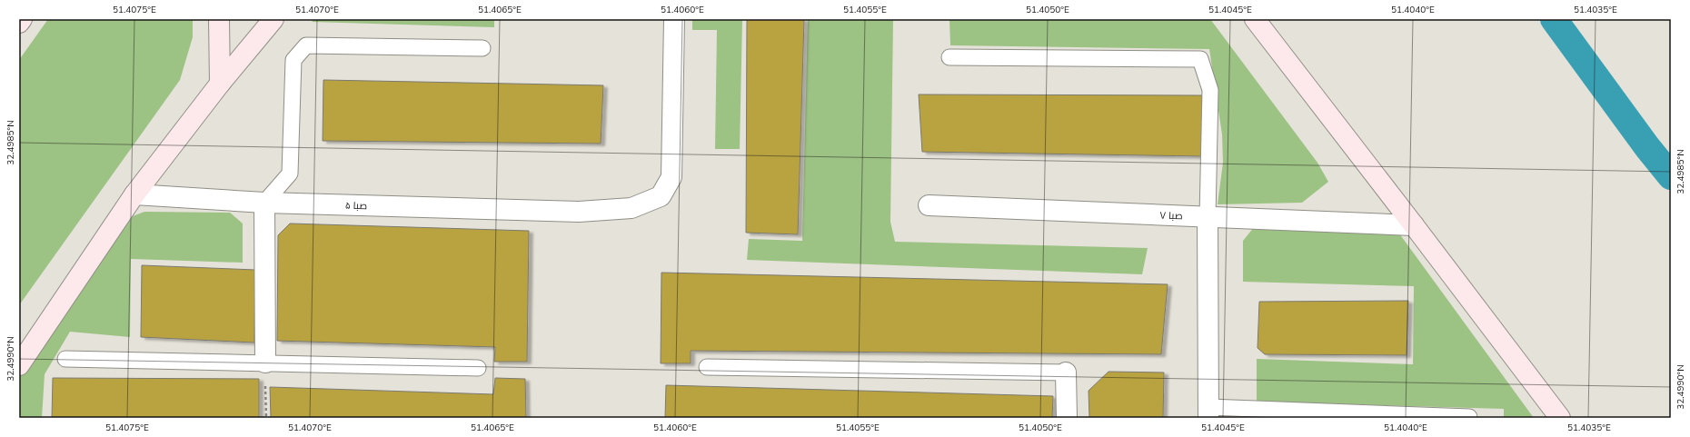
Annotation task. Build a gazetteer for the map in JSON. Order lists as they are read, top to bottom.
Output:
{
  "streets": {
    "street": ["صبا ۵", "صبا ۷"]
  },
  "coordinates": [
    "51.4075°E",
    "51.4070°E",
    "51.4065°E",
    "51.4060°E",
    "51.4055°E",
    "51.4050°E",
    "51.4045°E",
    "51.4040°E",
    "51.4035°E",
    "32.4985°N",
    "32.4990°N"
  ]
}
